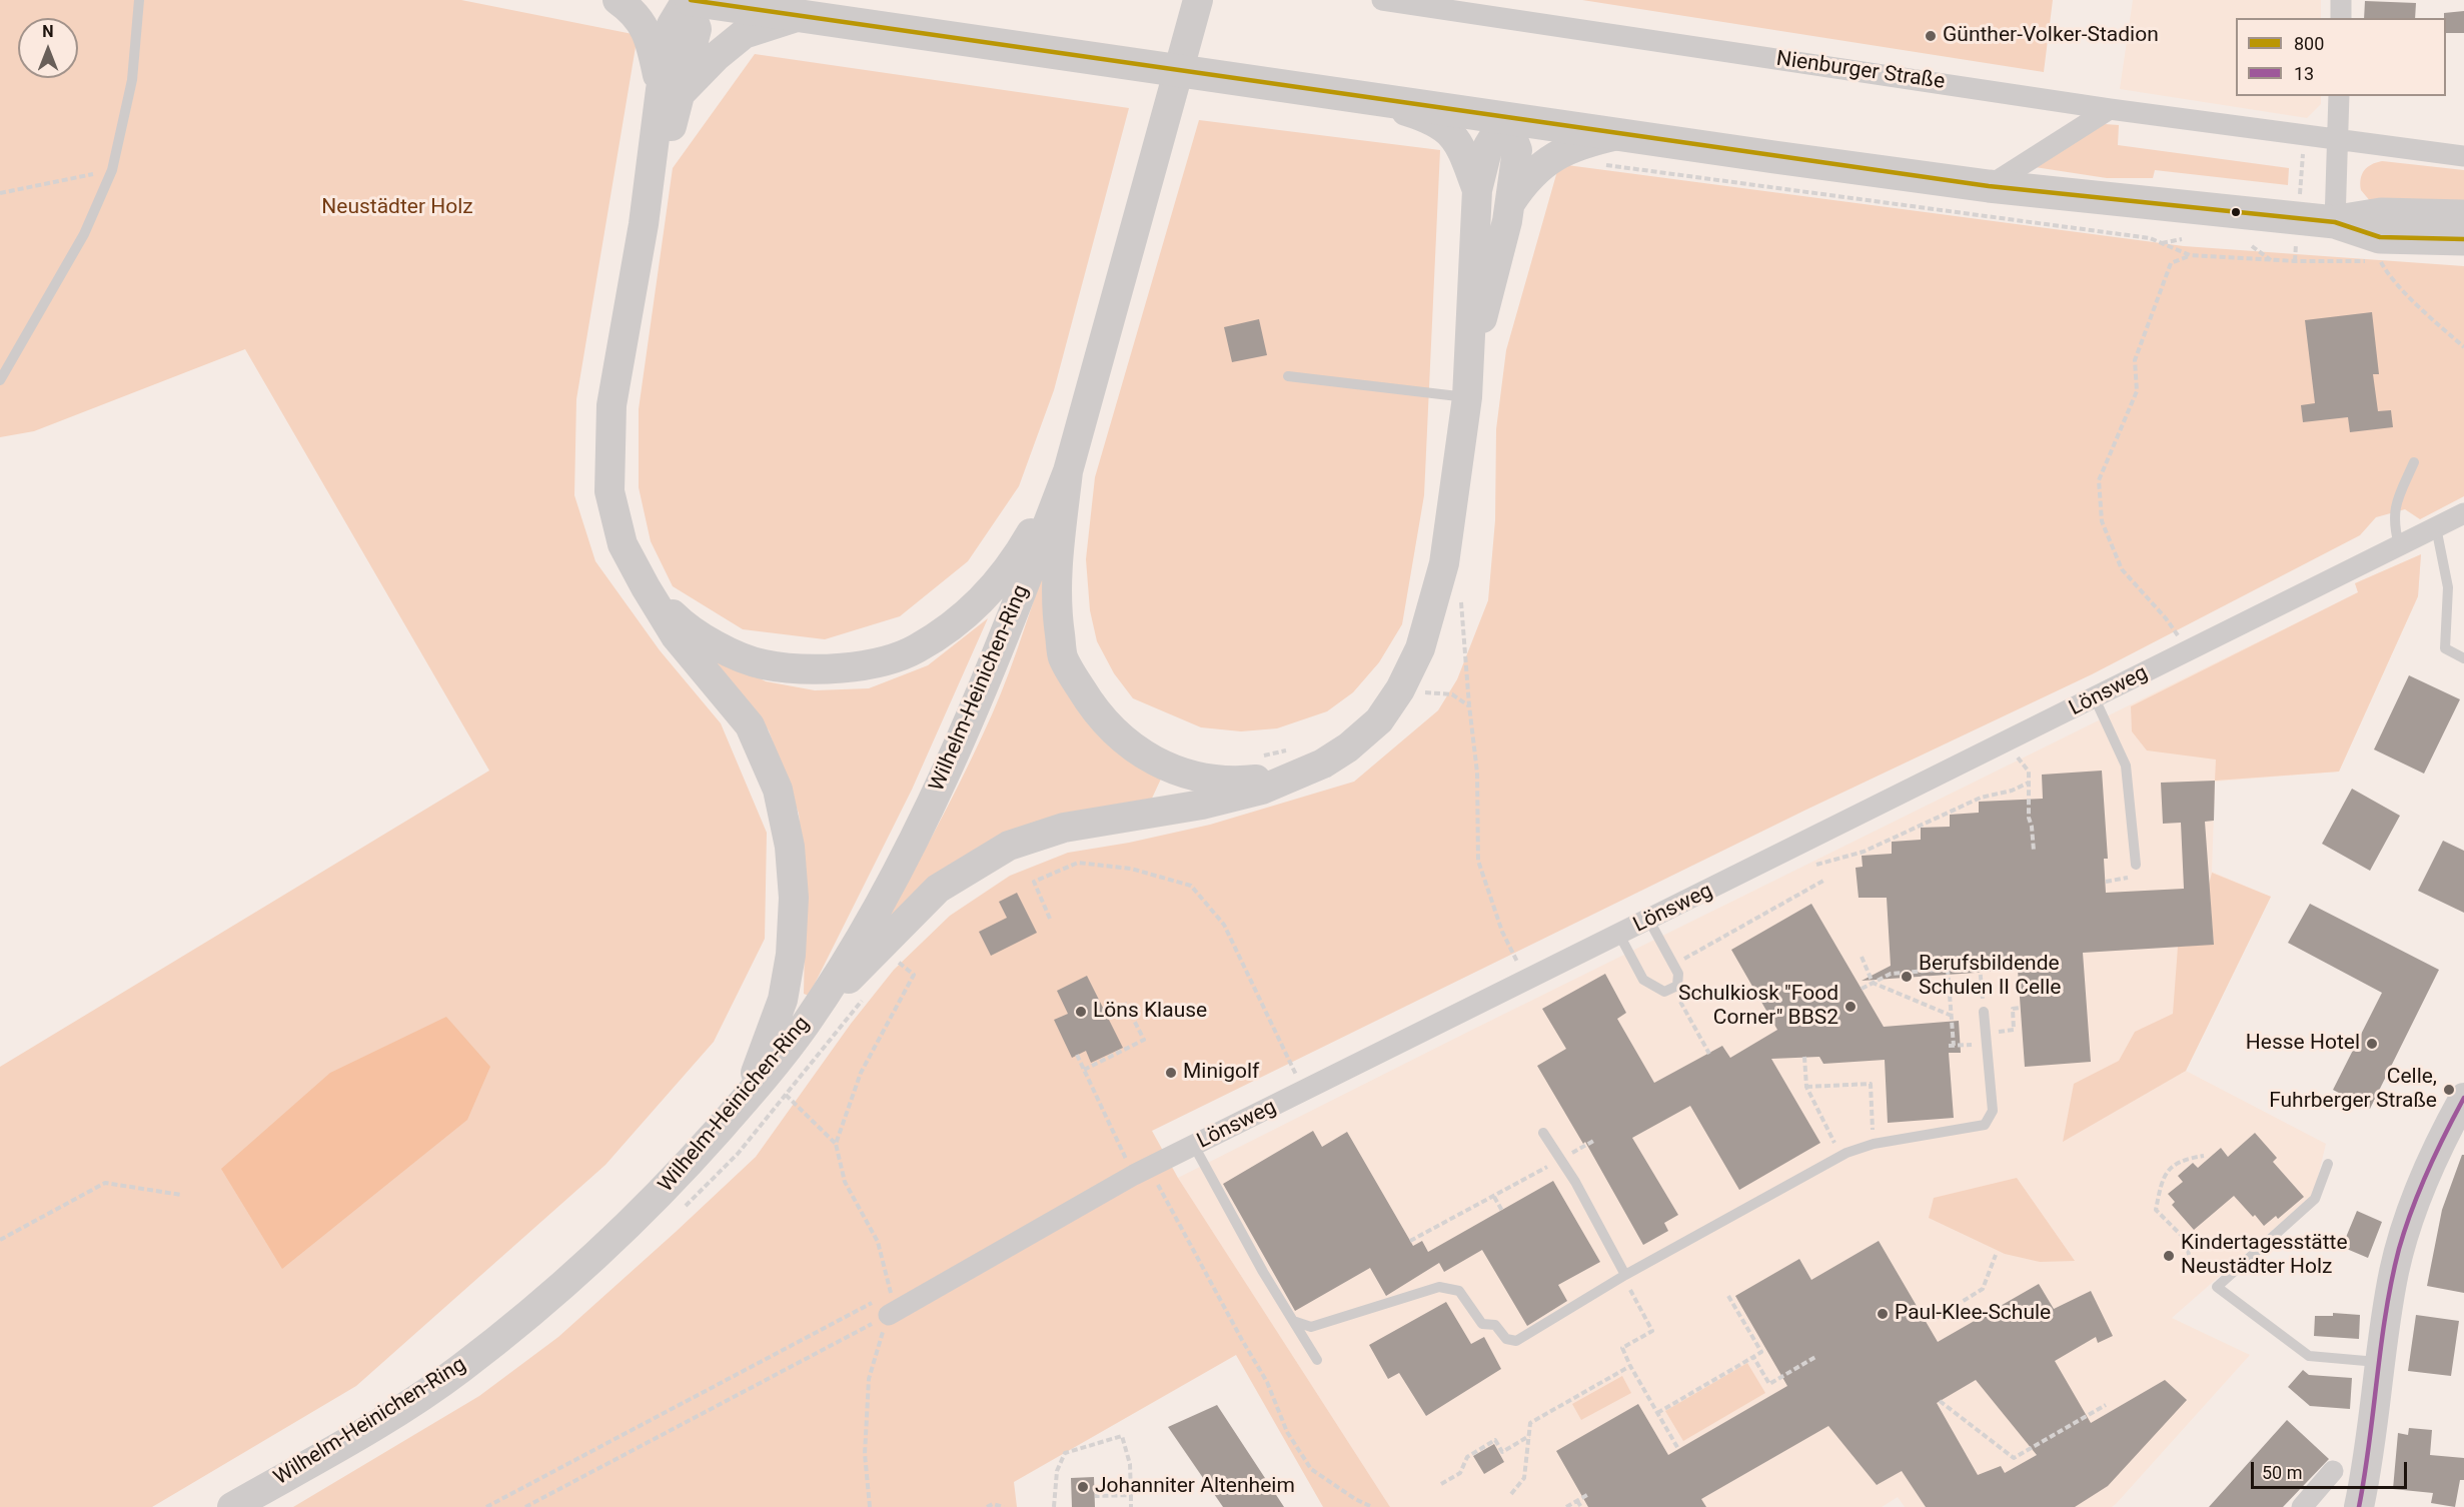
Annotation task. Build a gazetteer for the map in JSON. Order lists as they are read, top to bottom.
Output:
{
  "streets": {
    "main road": ["Wilhelm-Heinichen-Ring"],
    "street": ["Nienburger Straße", "Lönsweg"]
  },
  "parks": ["Neustädter Holz"],
  "places": [
    "Günther-Volker-Stadion",
    "Berufsbildende Schulen II Celle",
    "Schulkiosk \"Food Corner\" BBS2",
    "Löns Klause",
    "Hesse Hotel",
    "Minigolf",
    "Celle, Fuhrberger Straße",
    "Kindertagesstätte Neustädter Holz",
    "Paul-Klee-Schule",
    "Johanniter Altenheim"
  ],
  "lines": ["transit line 800", "transit line 13"],
  "legend": ["800", "13"],
  "scale_bar": "50 m",
  "north": "top"
}
